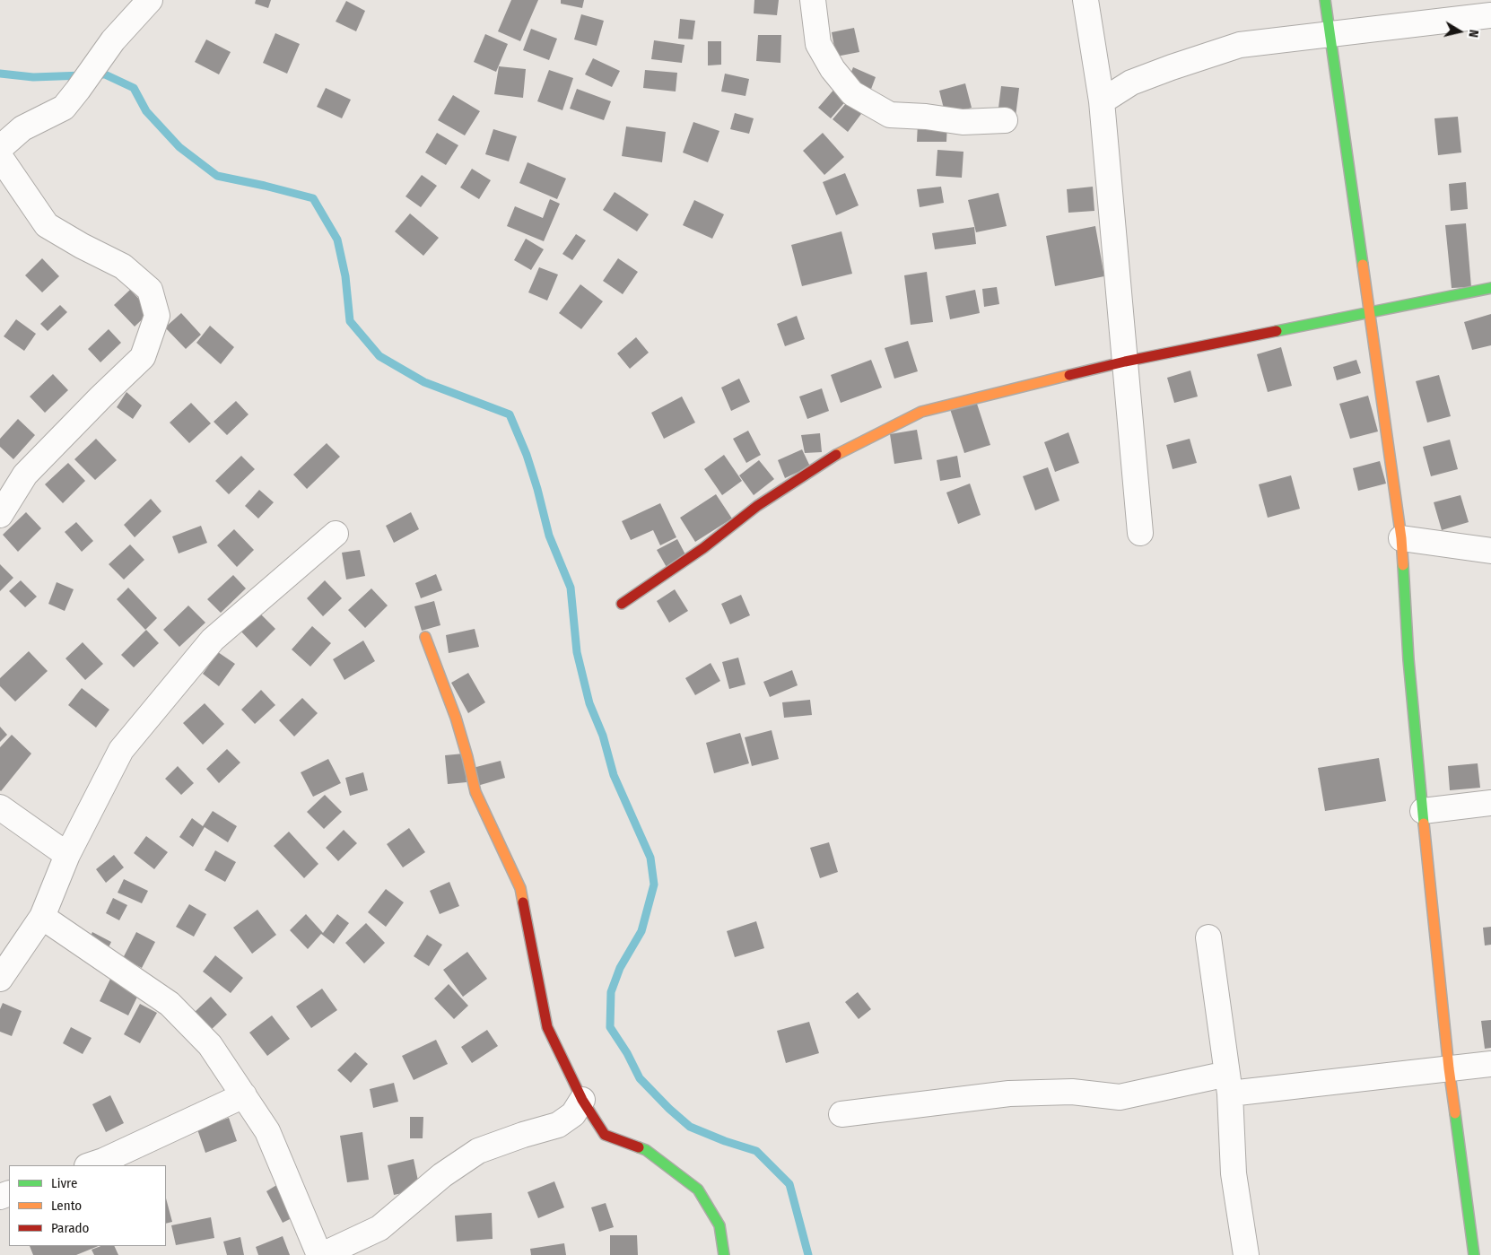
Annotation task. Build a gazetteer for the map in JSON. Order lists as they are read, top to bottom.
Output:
{
  "legend": ["Livre", "Lento", "Parado"],
  "north": "right"
}
